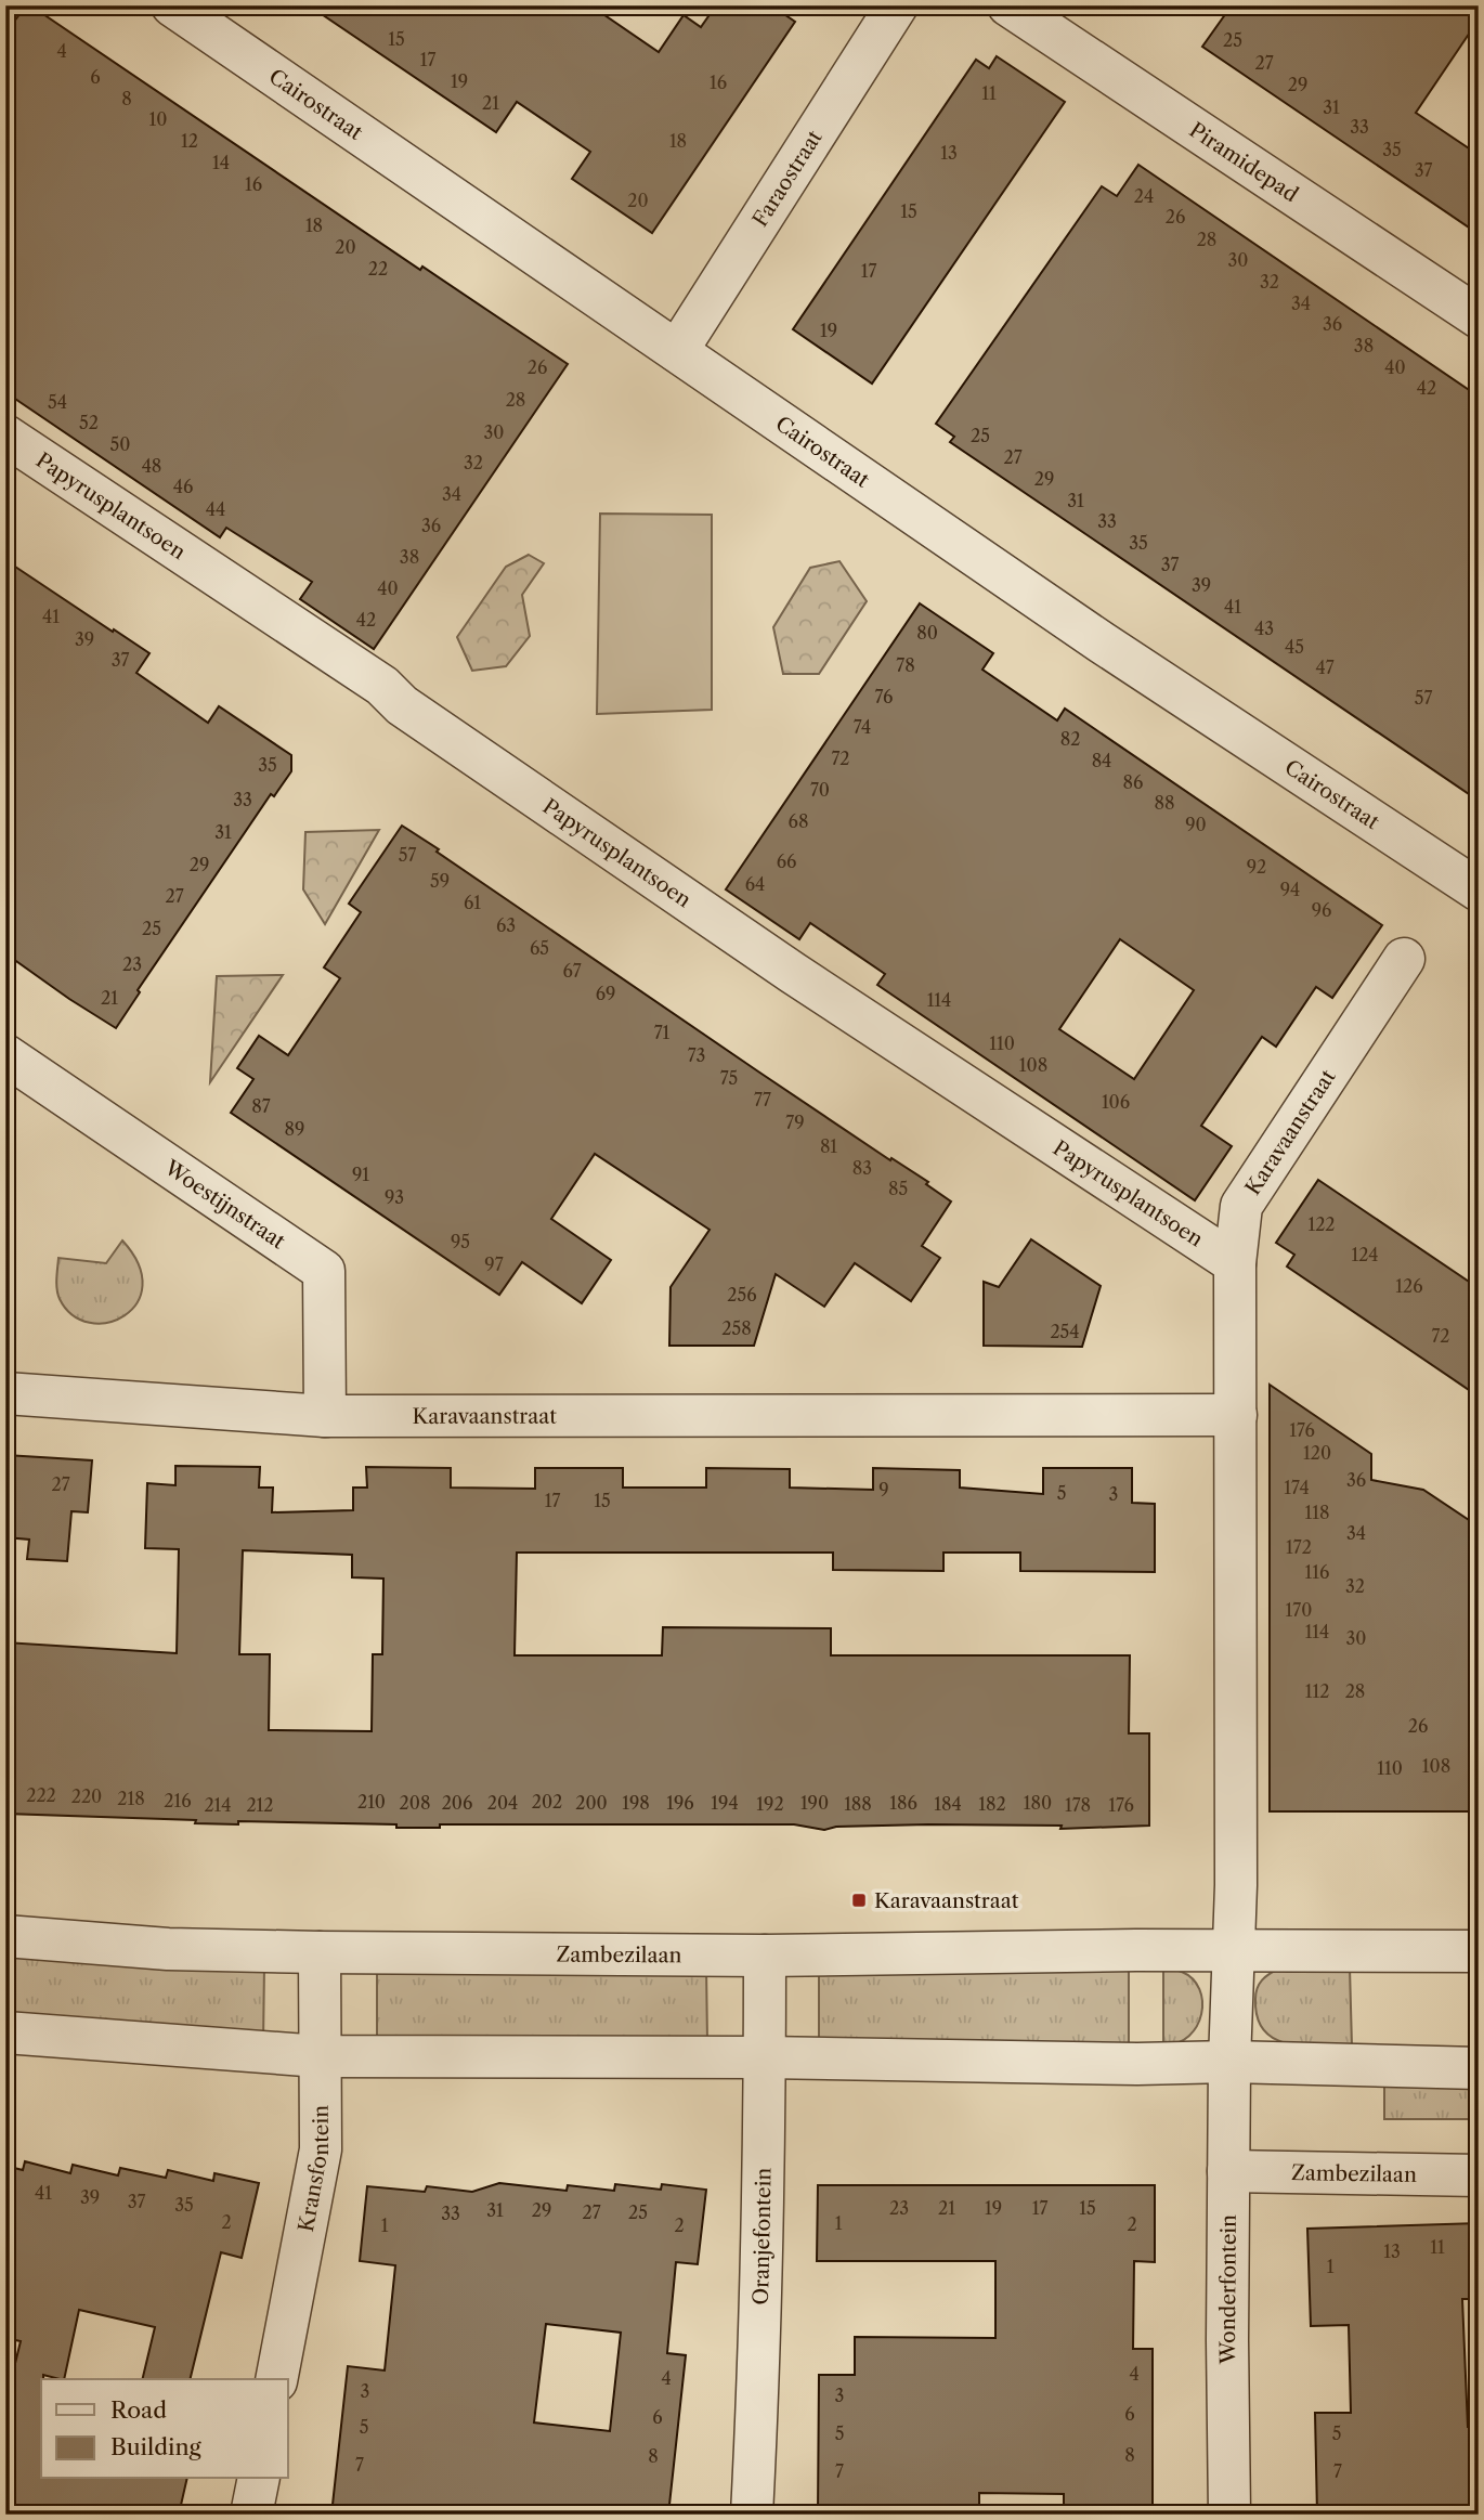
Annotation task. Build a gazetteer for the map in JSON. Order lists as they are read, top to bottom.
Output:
{
  "streets": {
    "street": [
      "Cairostraat",
      "Piramidepad",
      "Faraostraat",
      "Papyrusplantsoen",
      "Karavaanstraat",
      "Woestijnstraat",
      "Zambezilaan",
      "Kransfontein",
      "Oranjefontein",
      "Wonderfontein"
    ]
  },
  "crossings": [
    ["Cairostraat", "Faraostraat"],
    ["Papyrusplantsoen", "Karavaanstraat"],
    ["Karavaanstraat", "Woestijnstraat"],
    ["Karavaanstraat", "Zambezilaan"],
    ["Zambezilaan", "Kransfontein"],
    ["Zambezilaan", "Oranjefontein"],
    ["Zambezilaan", "Wonderfontein"]
  ],
  "places": {
    "transit": ["Karavaanstraat"]
  },
  "house_numbers": [
    "15",
    "25",
    "4",
    "17",
    "27",
    "6",
    "19",
    "16",
    "29",
    "11",
    "8",
    "21",
    "31",
    "10",
    "33",
    "12",
    "18",
    "35",
    "13",
    "14",
    "37",
    "16",
    "24",
    "20",
    "15",
    "26",
    "18",
    "28",
    "20",
    "30",
    "22",
    "17",
    "32",
    "34",
    "36",
    "19",
    "38",
    "26",
    "40",
    "42",
    "28",
    "54",
    "52",
    "30",
    "25",
    "50",
    "27",
    "32",
    "48",
    "29",
    "46",
    "34",
    "31",
    "44",
    "33",
    "36",
    "35",
    "38",
    "37",
    "39",
    "40",
    "41",
    "41",
    "42",
    "43",
    "80",
    "39",
    "45",
    "37",
    "78",
    "47",
    "76",
    "57",
    "74",
    "82",
    "72",
    "84",
    "35",
    "86",
    "70",
    "33",
    "88",
    "68",
    "90",
    "31",
    "57",
    "66",
    "29",
    "92",
    "59",
    "64",
    "94",
    "27",
    "61",
    "96",
    "63",
    "25",
    "65",
    "23",
    "67",
    "69",
    "21",
    "114",
    "71",
    "110",
    "73",
    "108",
    "75",
    "77",
    "106",
    "87",
    "79",
    "89",
    "81",
    "83",
    "91",
    "85",
    "93",
    "122",
    "95",
    "124",
    "97",
    "126",
    "256",
    "258",
    "254",
    "72",
    "176",
    "120",
    "36",
    "27",
    "174",
    "9",
    "5",
    "3",
    "17",
    "15",
    "118",
    "34",
    "172",
    "116",
    "32",
    "170",
    "114",
    "30",
    "112",
    "28",
    "26",
    "108",
    "110",
    "222",
    "220",
    "218",
    "216",
    "210",
    "202",
    "208",
    "206",
    "204",
    "200",
    "198",
    "196",
    "194",
    "190",
    "186",
    "180",
    "192",
    "188",
    "184",
    "182",
    "214",
    "212",
    "178",
    "176",
    "41",
    "39",
    "37",
    "35",
    "23",
    "21",
    "19",
    "17",
    "15",
    "31",
    "29",
    "27",
    "25",
    "33",
    "2",
    "1",
    "2",
    "1",
    "2",
    "11",
    "13",
    "1",
    "4",
    "4",
    "3",
    "3",
    "6",
    "6",
    "5",
    "5",
    "5",
    "8",
    "8",
    "7",
    "7",
    "7"
  ],
  "legend": ["Road", "Building"]
}
